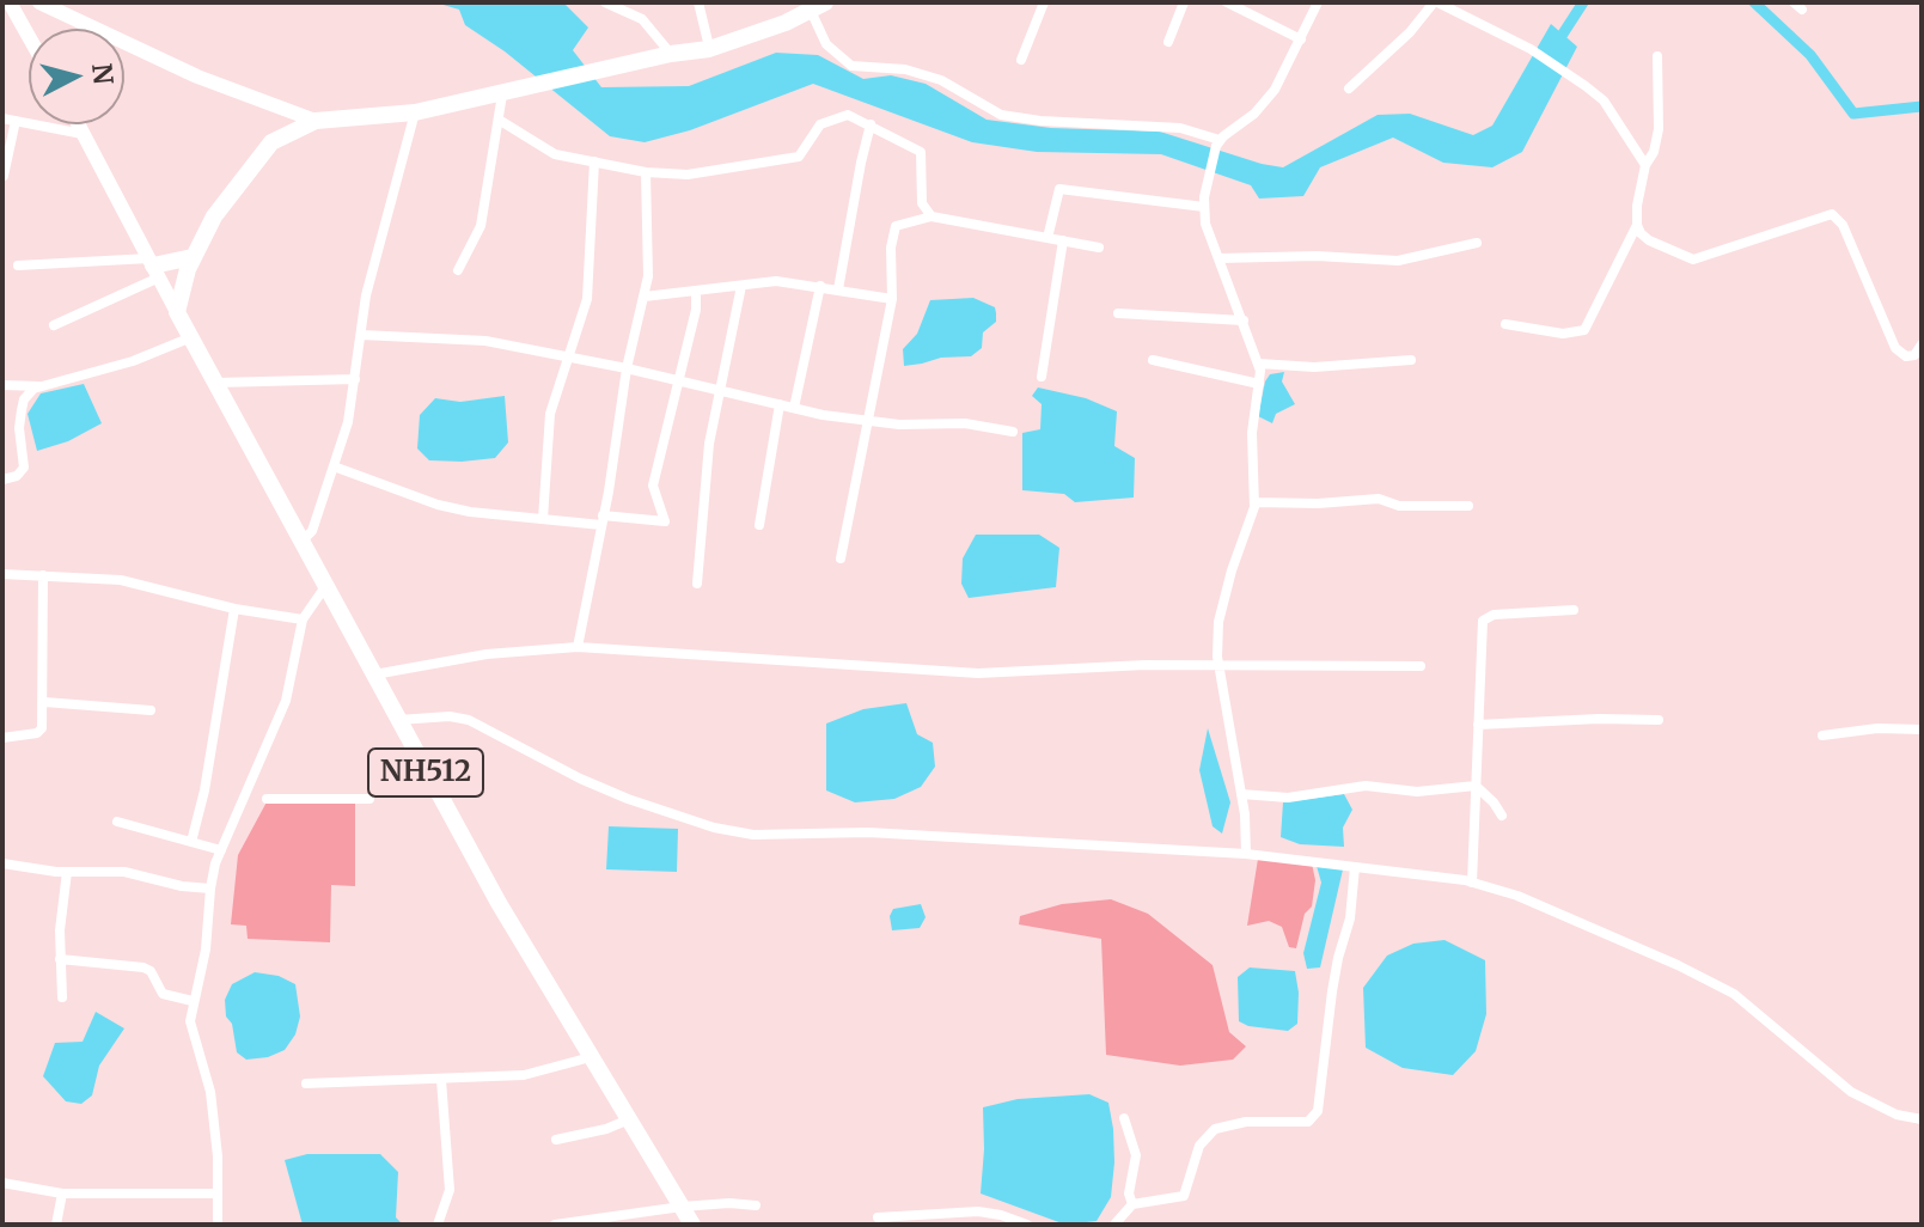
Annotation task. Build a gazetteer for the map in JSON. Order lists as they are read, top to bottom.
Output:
{
  "streets": {
    "highway": ["NH512"]
  },
  "north": "right"
}
